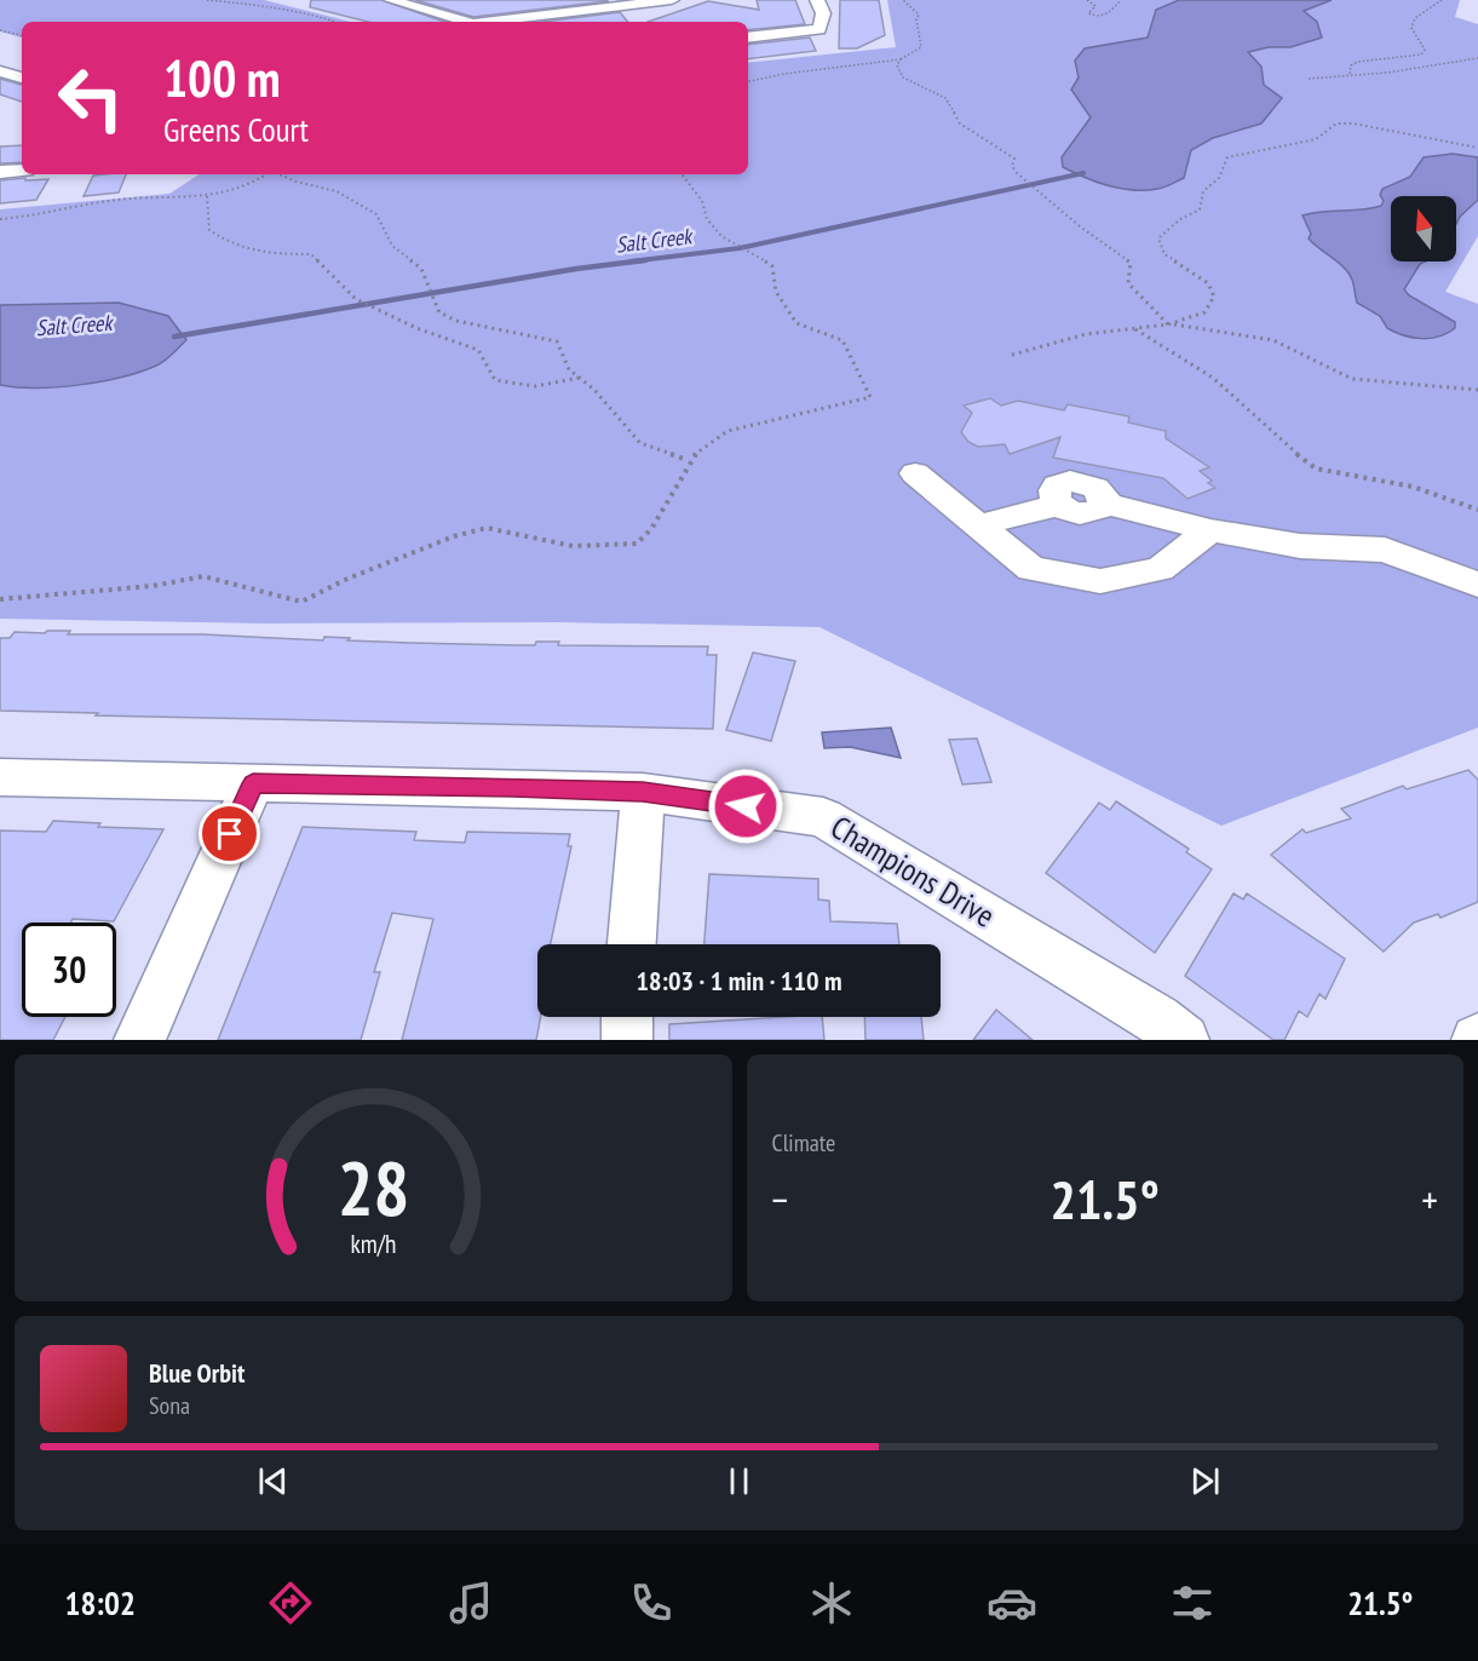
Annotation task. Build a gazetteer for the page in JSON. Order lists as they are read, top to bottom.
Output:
{
  "streets": {
    "street": ["Champions Drive"]
  },
  "water": ["Salt Creek"],
  "north": "top",
  "page": {
    "turn": ["100 m", "Greens Court"],
    "limit": "30",
    "trip": "18:03 · 1 min · 110 m",
    "tile": "Climate",
    "heat": ["−", "21.5°", "+"],
    "song": ["Blue Orbit", "Sona"],
    "tabs": ["18:02", "21.5°"],
    "gauge": ["28", "km/h"]
  }
}
